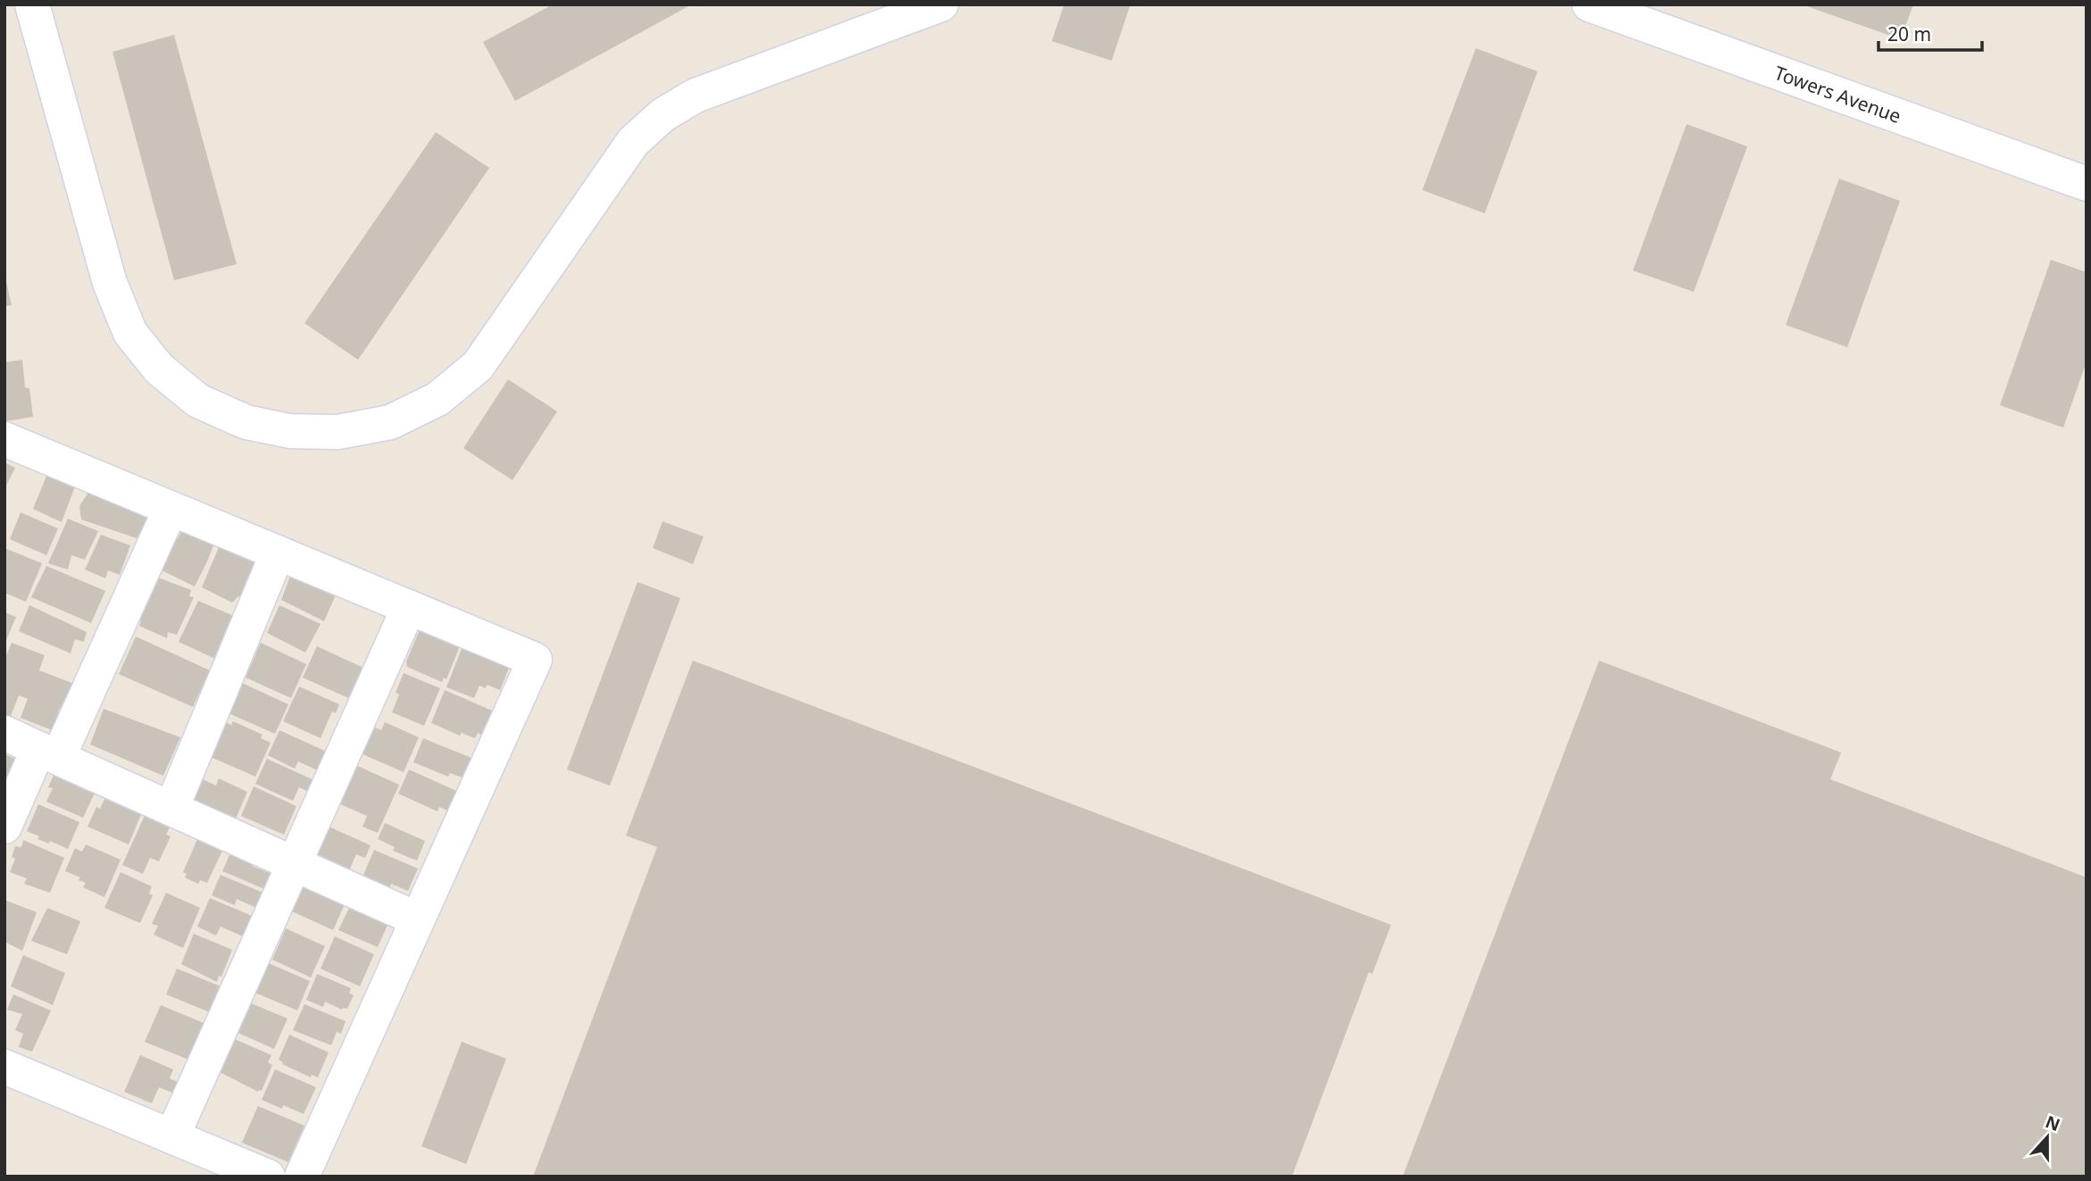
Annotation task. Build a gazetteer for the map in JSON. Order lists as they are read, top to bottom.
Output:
{
  "streets": {
    "street": ["Towers Avenue"]
  },
  "scale_bar": "20 m",
  "north": "top"
}
